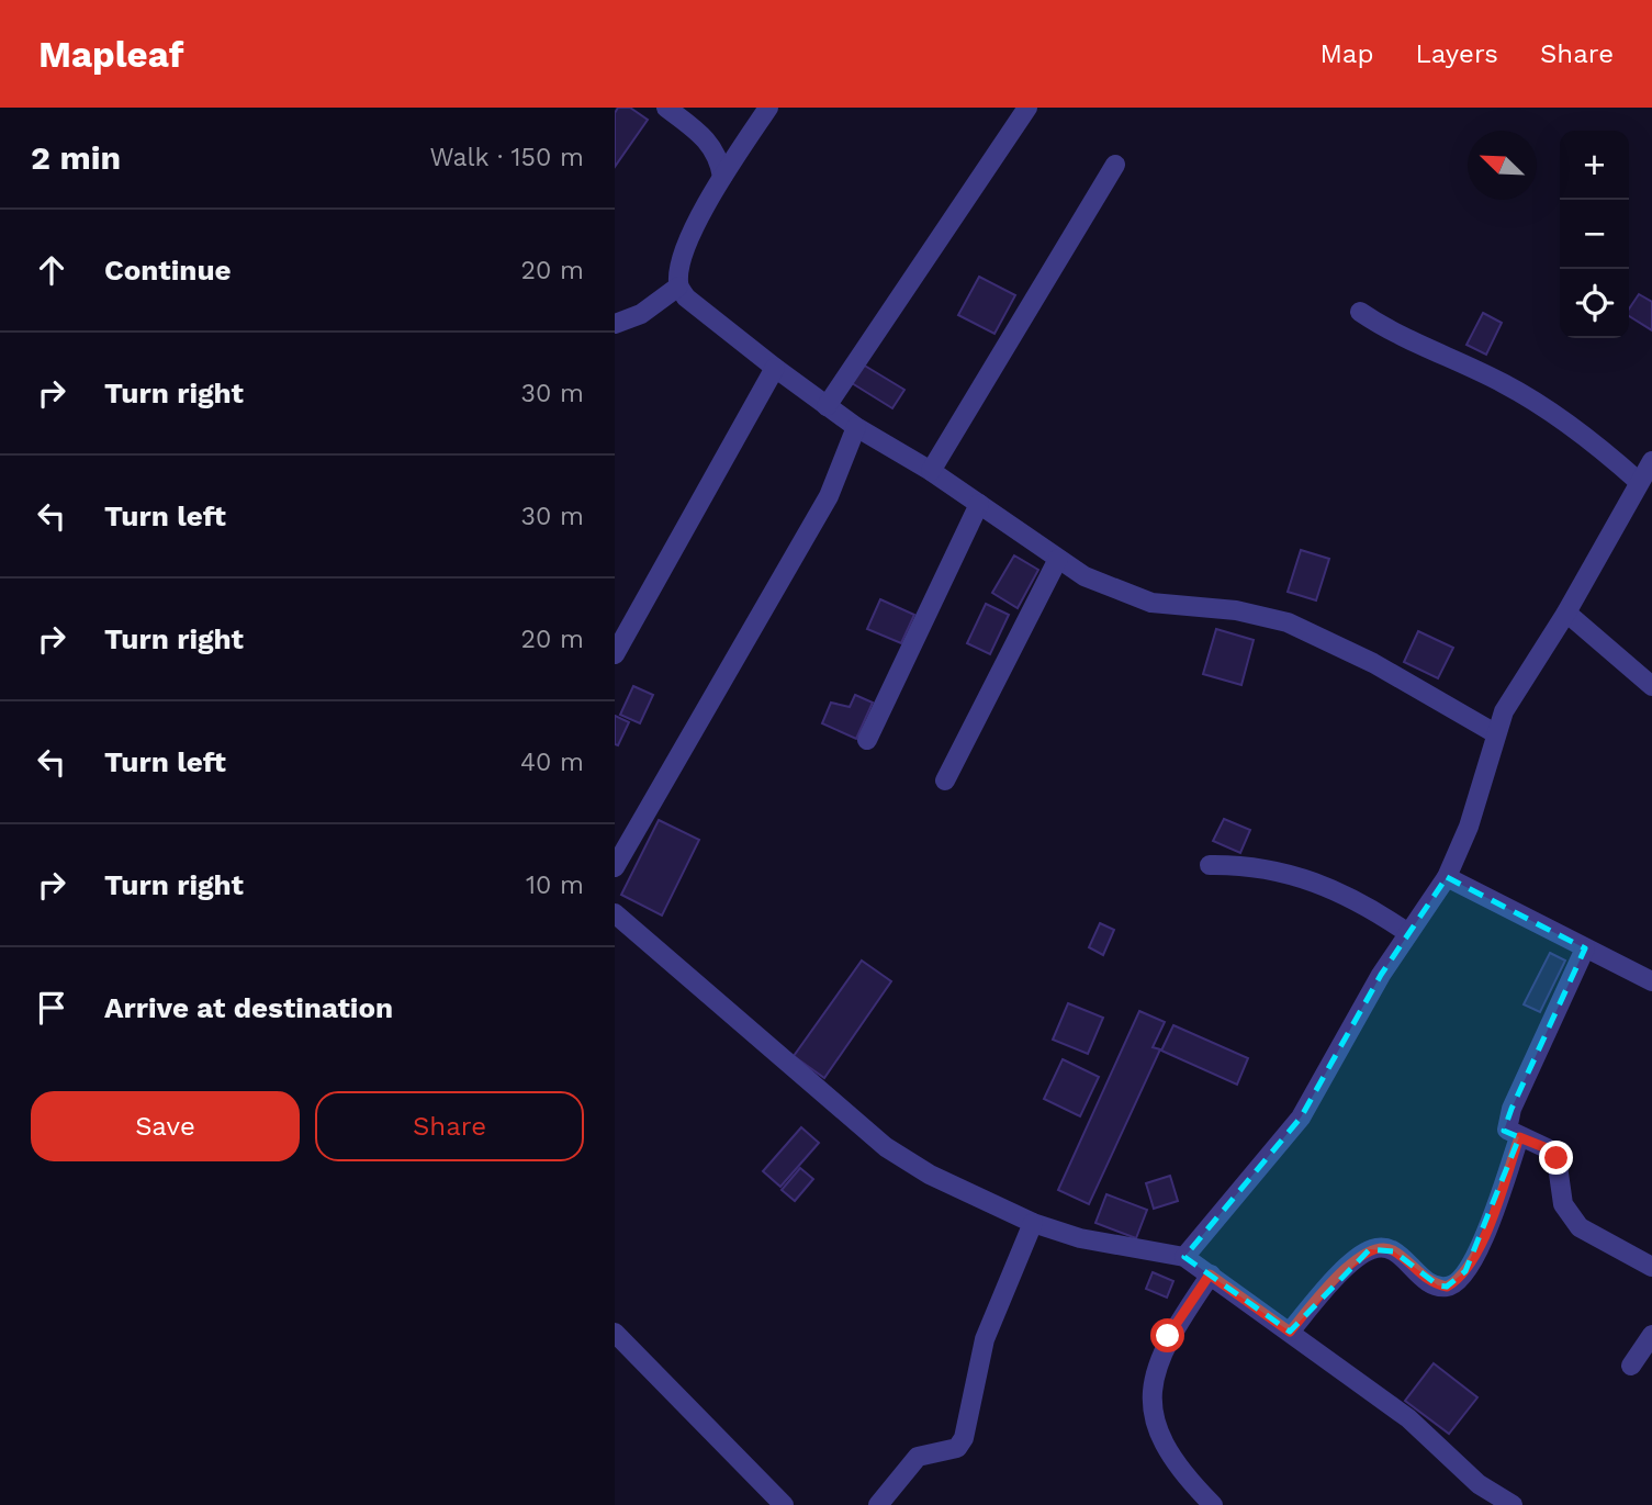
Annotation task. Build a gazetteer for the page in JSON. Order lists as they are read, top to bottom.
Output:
{
  "north": "top left",
  "page": {
    "header": "Mapleaf",
    "nav": ["Map", "Layers", "Share"],
    "heading": ["2 min", "Walk · 150 m"],
    "map_buttons": ["+", "−"],
    "list": [
      ["Continue", "20 m"],
      ["Turn right", "30 m"],
      ["Turn left", "30 m"],
      ["Turn right", "20 m"],
      ["Turn left", "40 m"],
      ["Turn right", "10 m"],
      "Arrive at destination"
    ],
    "buttons": ["Save", "Share"]
  }
}
